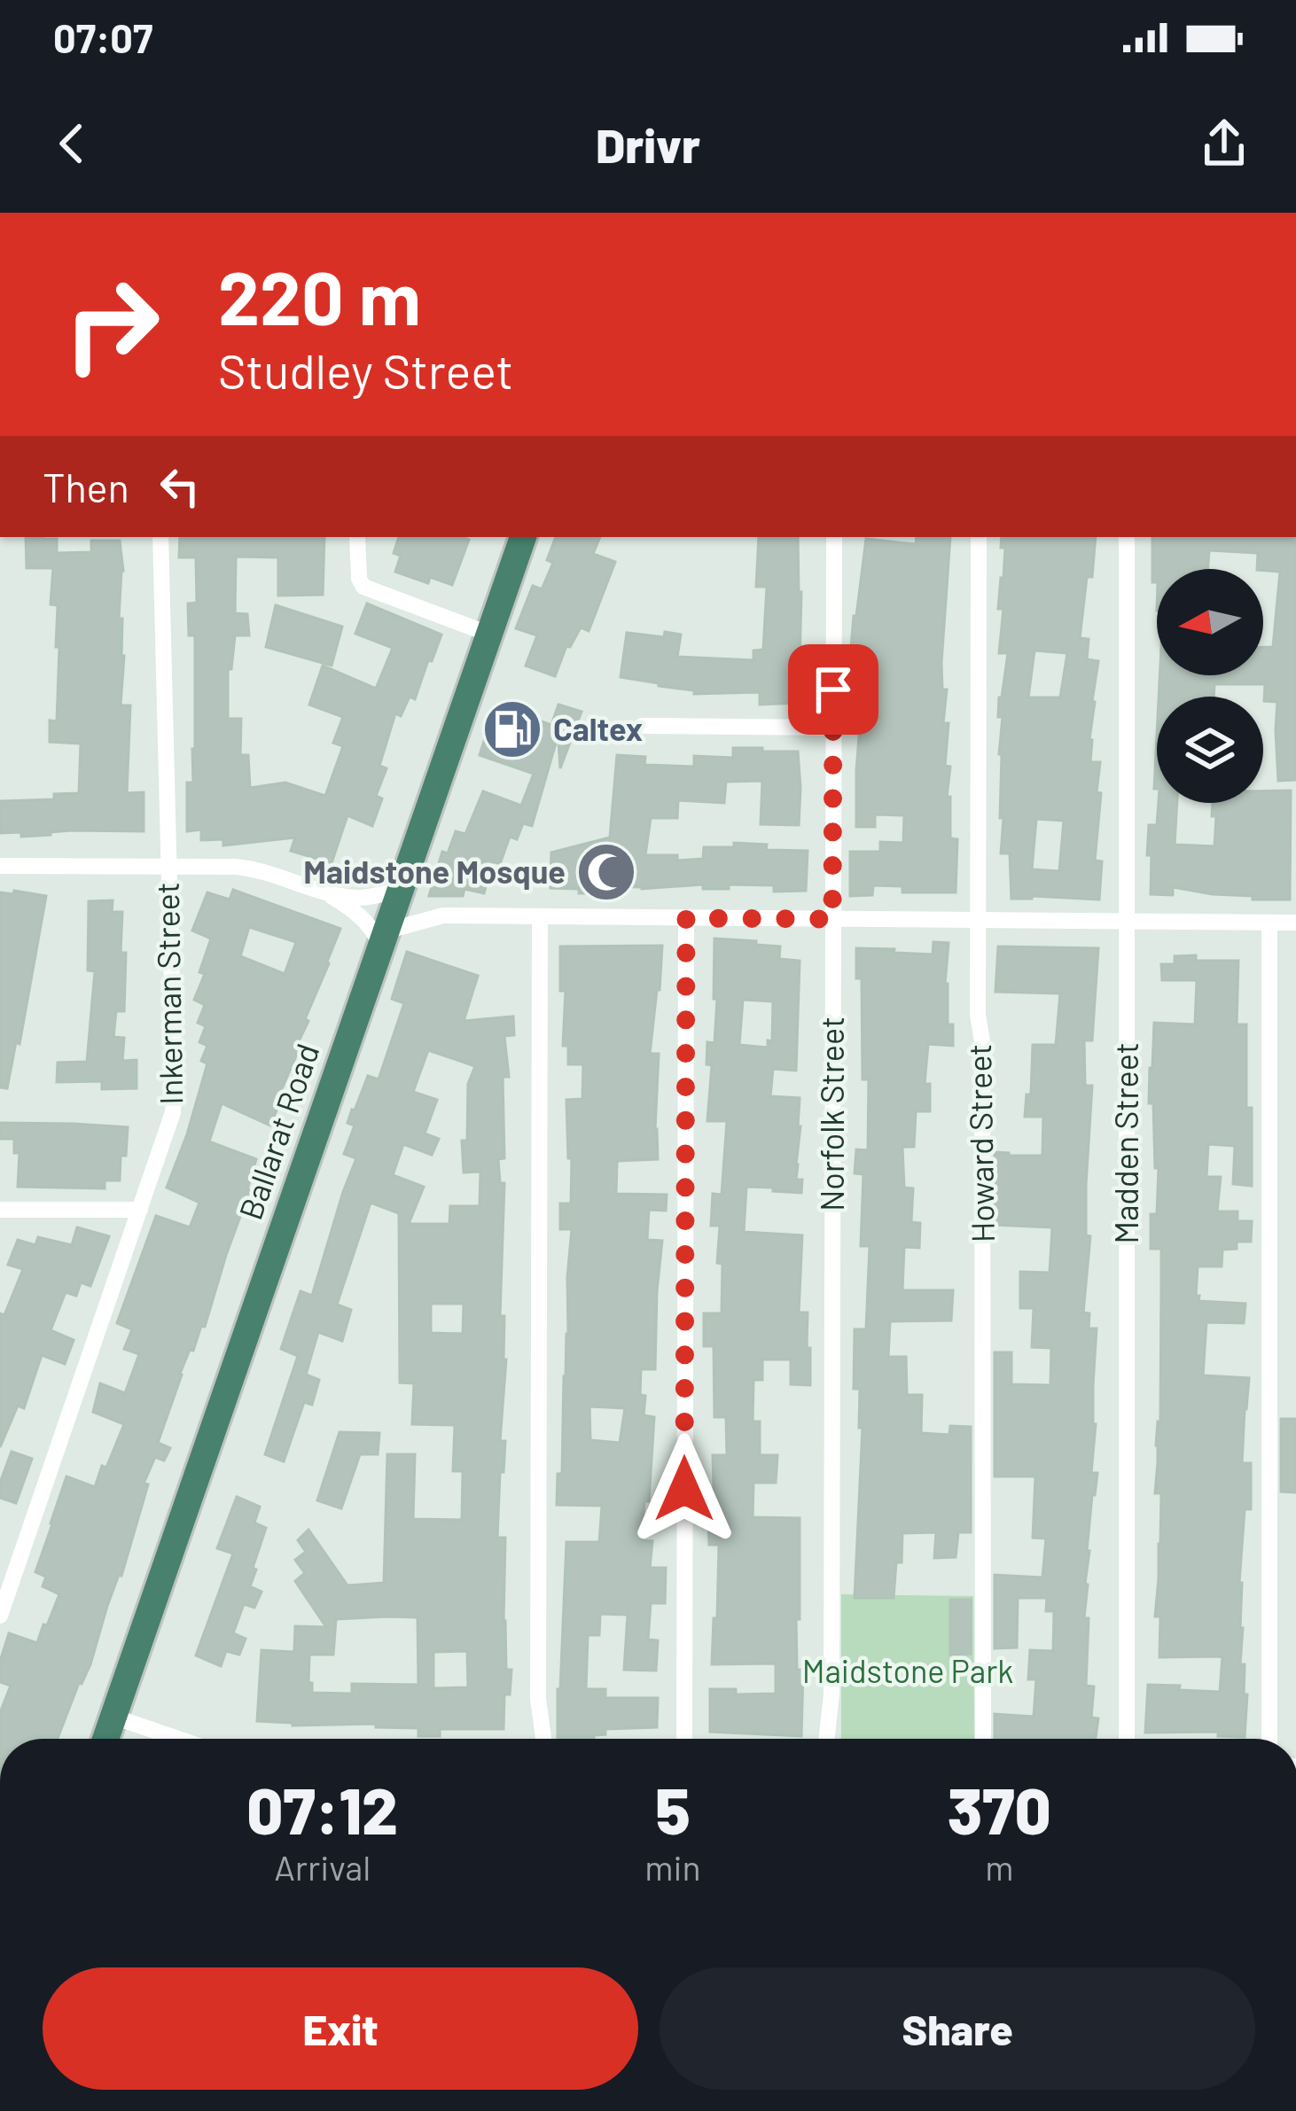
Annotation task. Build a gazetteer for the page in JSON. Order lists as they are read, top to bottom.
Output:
{
  "streets": {
    "highway": ["Ballarat Road"],
    "street": [
      "Inkerman Street",
      "Norfolk Street",
      "Howard Street",
      "Madden Street"
    ]
  },
  "parks": ["Maidstone Park"],
  "places": {
    "fuel station": ["Caltex"],
    "mosque": ["Maidstone Mosque"]
  },
  "north": "left",
  "page": {
    "status": "07:07",
    "header": "Drivr",
    "turn": ["220 m", "Studley Street"],
    "then": "Then",
    "eta": [
      "07:12",
      "Arrival",
      "5",
      "min",
      "370",
      "m"
    ],
    "buttons": ["Exit", "Share"]
  }
}
